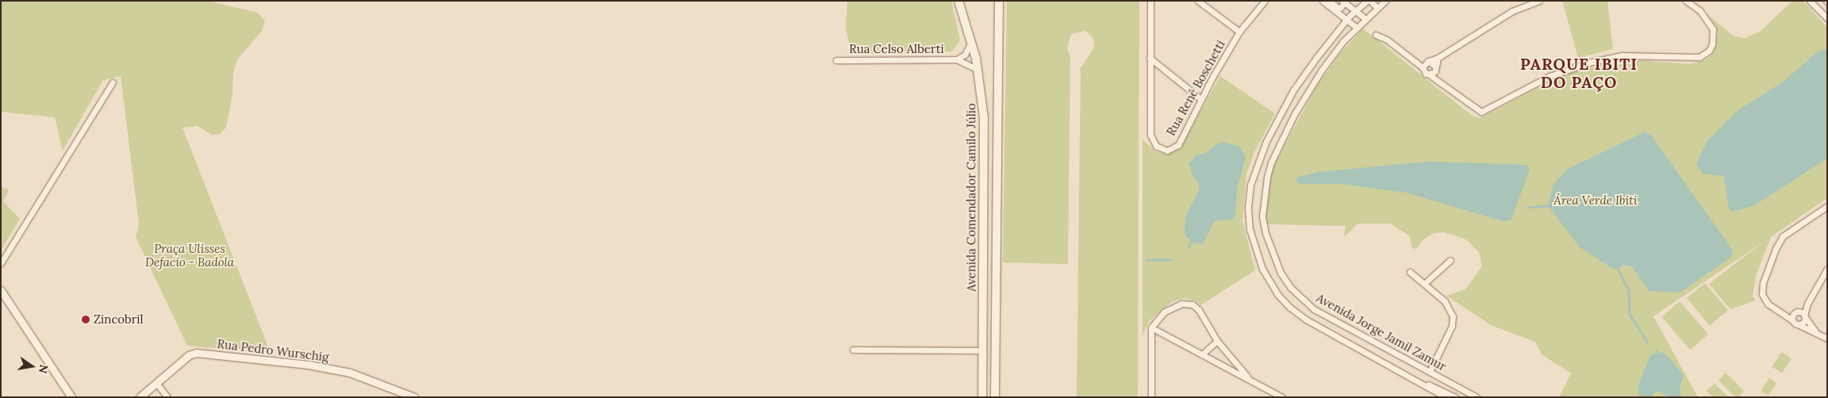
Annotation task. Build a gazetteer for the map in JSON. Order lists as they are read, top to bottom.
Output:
{
  "streets": {
    "main road": ["Avenida Comendador Camilo Júlio"],
    "street": [
      "Rua Celso Alberti",
      "Rua Renê Boschetti",
      "Avenida Jorge Jamil Zamur",
      "Rua Pedro Wurschig"
    ]
  },
  "crossings": [
    ["Rua Celso Alberti", "Avenida Comendador Camilo Júlio"]
  ],
  "districts": ["PARQUE IBITI DO PAÇO"],
  "parks": ["Área Verde Ibiti", "Praça Ulisses Defacio - Badola"],
  "places": ["Zincobril"],
  "north": "right"
}
